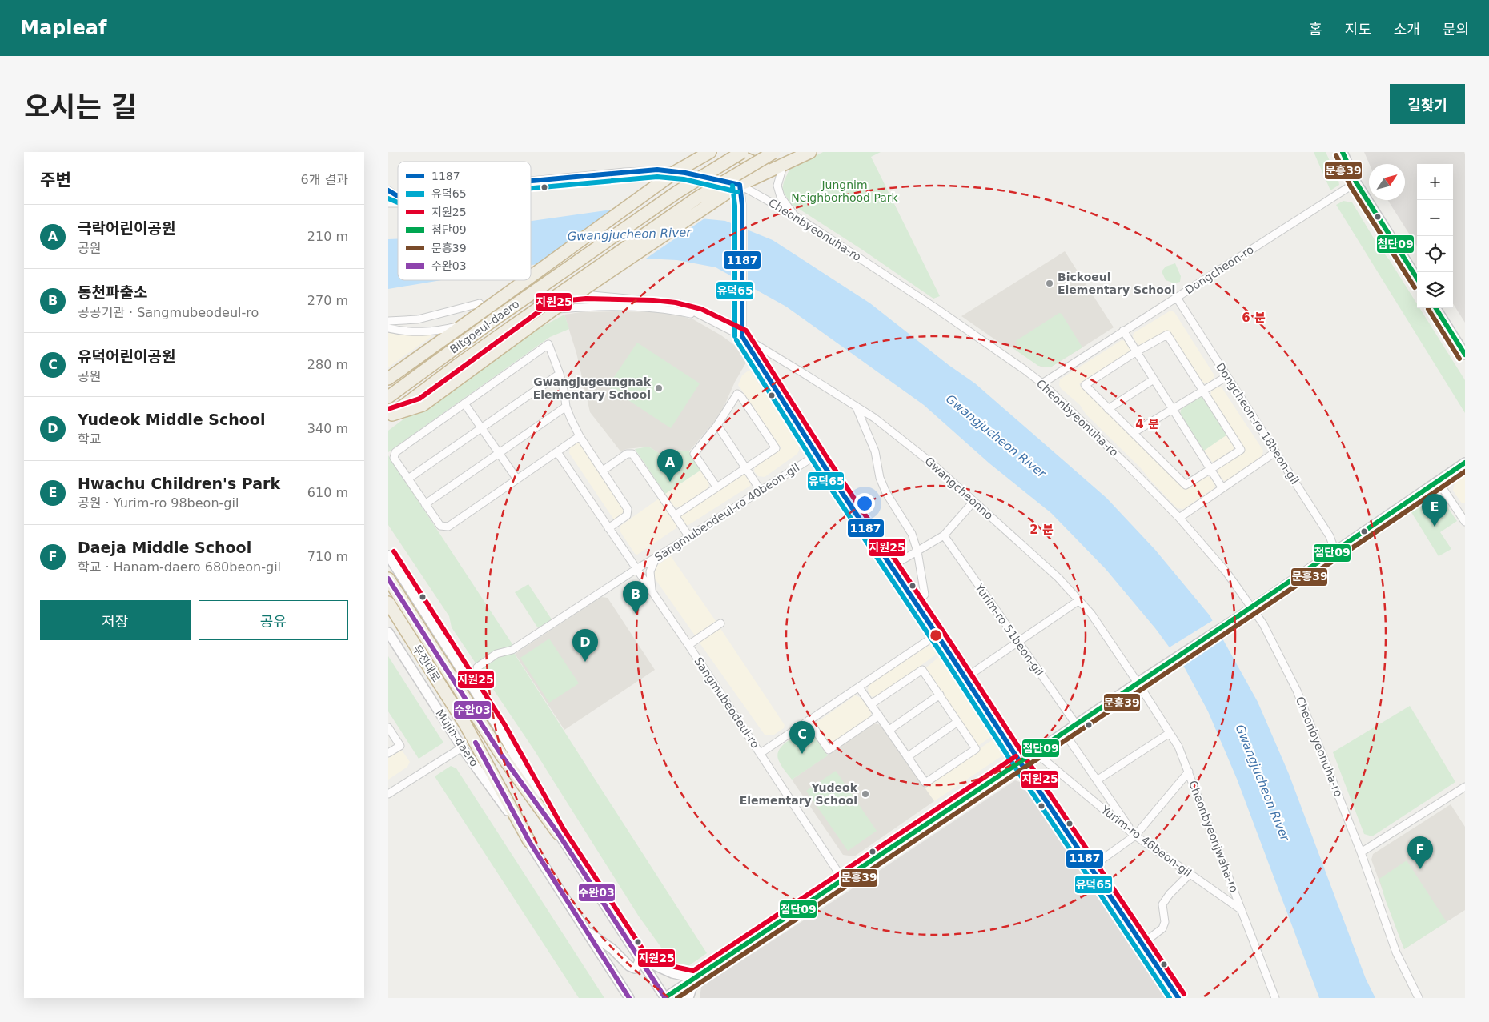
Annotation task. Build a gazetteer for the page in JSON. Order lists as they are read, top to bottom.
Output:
{
  "streets": {
    "highway": ["Bitgoeul-daero", "무진대로", "Mujin-daero"],
    "street": [
      "Cheonbyeonuha-ro",
      "Dongcheon-ro",
      "Dongcheon-ro 18beon-gil",
      "Gwangcheonno",
      "Sangmubeodeul-ro 40beon-gil",
      "Yurim-ro 51beon-gil",
      "Sangmubeodeul-ro",
      "Cheonbyeonjwaha-ro",
      "Yurim-ro 46beon-gil"
    ]
  },
  "crossings": [
    ["Cheonbyeonuha-ro", "Dongcheon-ro"],
    ["Dongcheon-ro", "Dongcheon-ro 18beon-gil"],
    ["Gwangcheonno", "Cheonbyeonjwaha-ro"],
    ["Sangmubeodeul-ro 40beon-gil", "Sangmubeodeul-ro"],
    ["무진대로", "Mujin-daero"],
    ["Cheonbyeonjwaha-ro", "Yurim-ro 46beon-gil"]
  ],
  "water": ["Gwangjucheon River"],
  "parks": ["Jungnim Neighborhood Park"],
  "places": ["Bickoeul Elementary School", "Gwangjugeungnak Elementary School", "Yudeok Elementary School"],
  "lines": [
    "transit line 첨단09",
    "transit line 문흥39",
    "transit line 1187",
    "transit line 유덕65",
    "transit line 지원25",
    "transit line 수완03"
  ],
  "legend": [
    "1187",
    "유덕65",
    "지원25",
    "첨단09",
    "문흥39",
    "수완03"
  ],
  "north": "top right",
  "page": {
    "header": "Mapleaf",
    "nav": [
      "홈",
      "지도",
      "소개",
      "문의"
    ],
    "title": "오시는 길",
    "buttons": [
      "길찾기",
      ["저장", "공유"]
    ],
    "heading": ["주변", "6개 결과"],
    "map_buttons": ["+", "−"],
    "list": [
      {
        "mark": "A",
        "name": "극락어린이공원",
        "note": "공원",
        "value": "210 m"
      },
      {
        "mark": "B",
        "name": "동천파출소",
        "note": "공공기관 · Sangmubeodeul-ro",
        "value": "270 m"
      },
      {
        "mark": "C",
        "name": "유덕어린이공원",
        "note": "공원",
        "value": "280 m"
      },
      {
        "mark": "D",
        "name": "Yudeok Middle School",
        "note": "학교",
        "value": "340 m"
      },
      {
        "mark": "E",
        "name": "Hwachu Children's Park",
        "note": "공원 · Yurim-ro 98beon-gil",
        "value": "610 m"
      },
      {
        "mark": "F",
        "name": "Daeja Middle School",
        "note": "학교 · Hanam-daero 680beon-gil",
        "value": "710 m"
      }
    ],
    "pins": [
      "A",
      "E",
      "B",
      "D",
      "C",
      "F"
    ]
  },
  "rings": ["6 분", "4 분", "2 분"]
}
